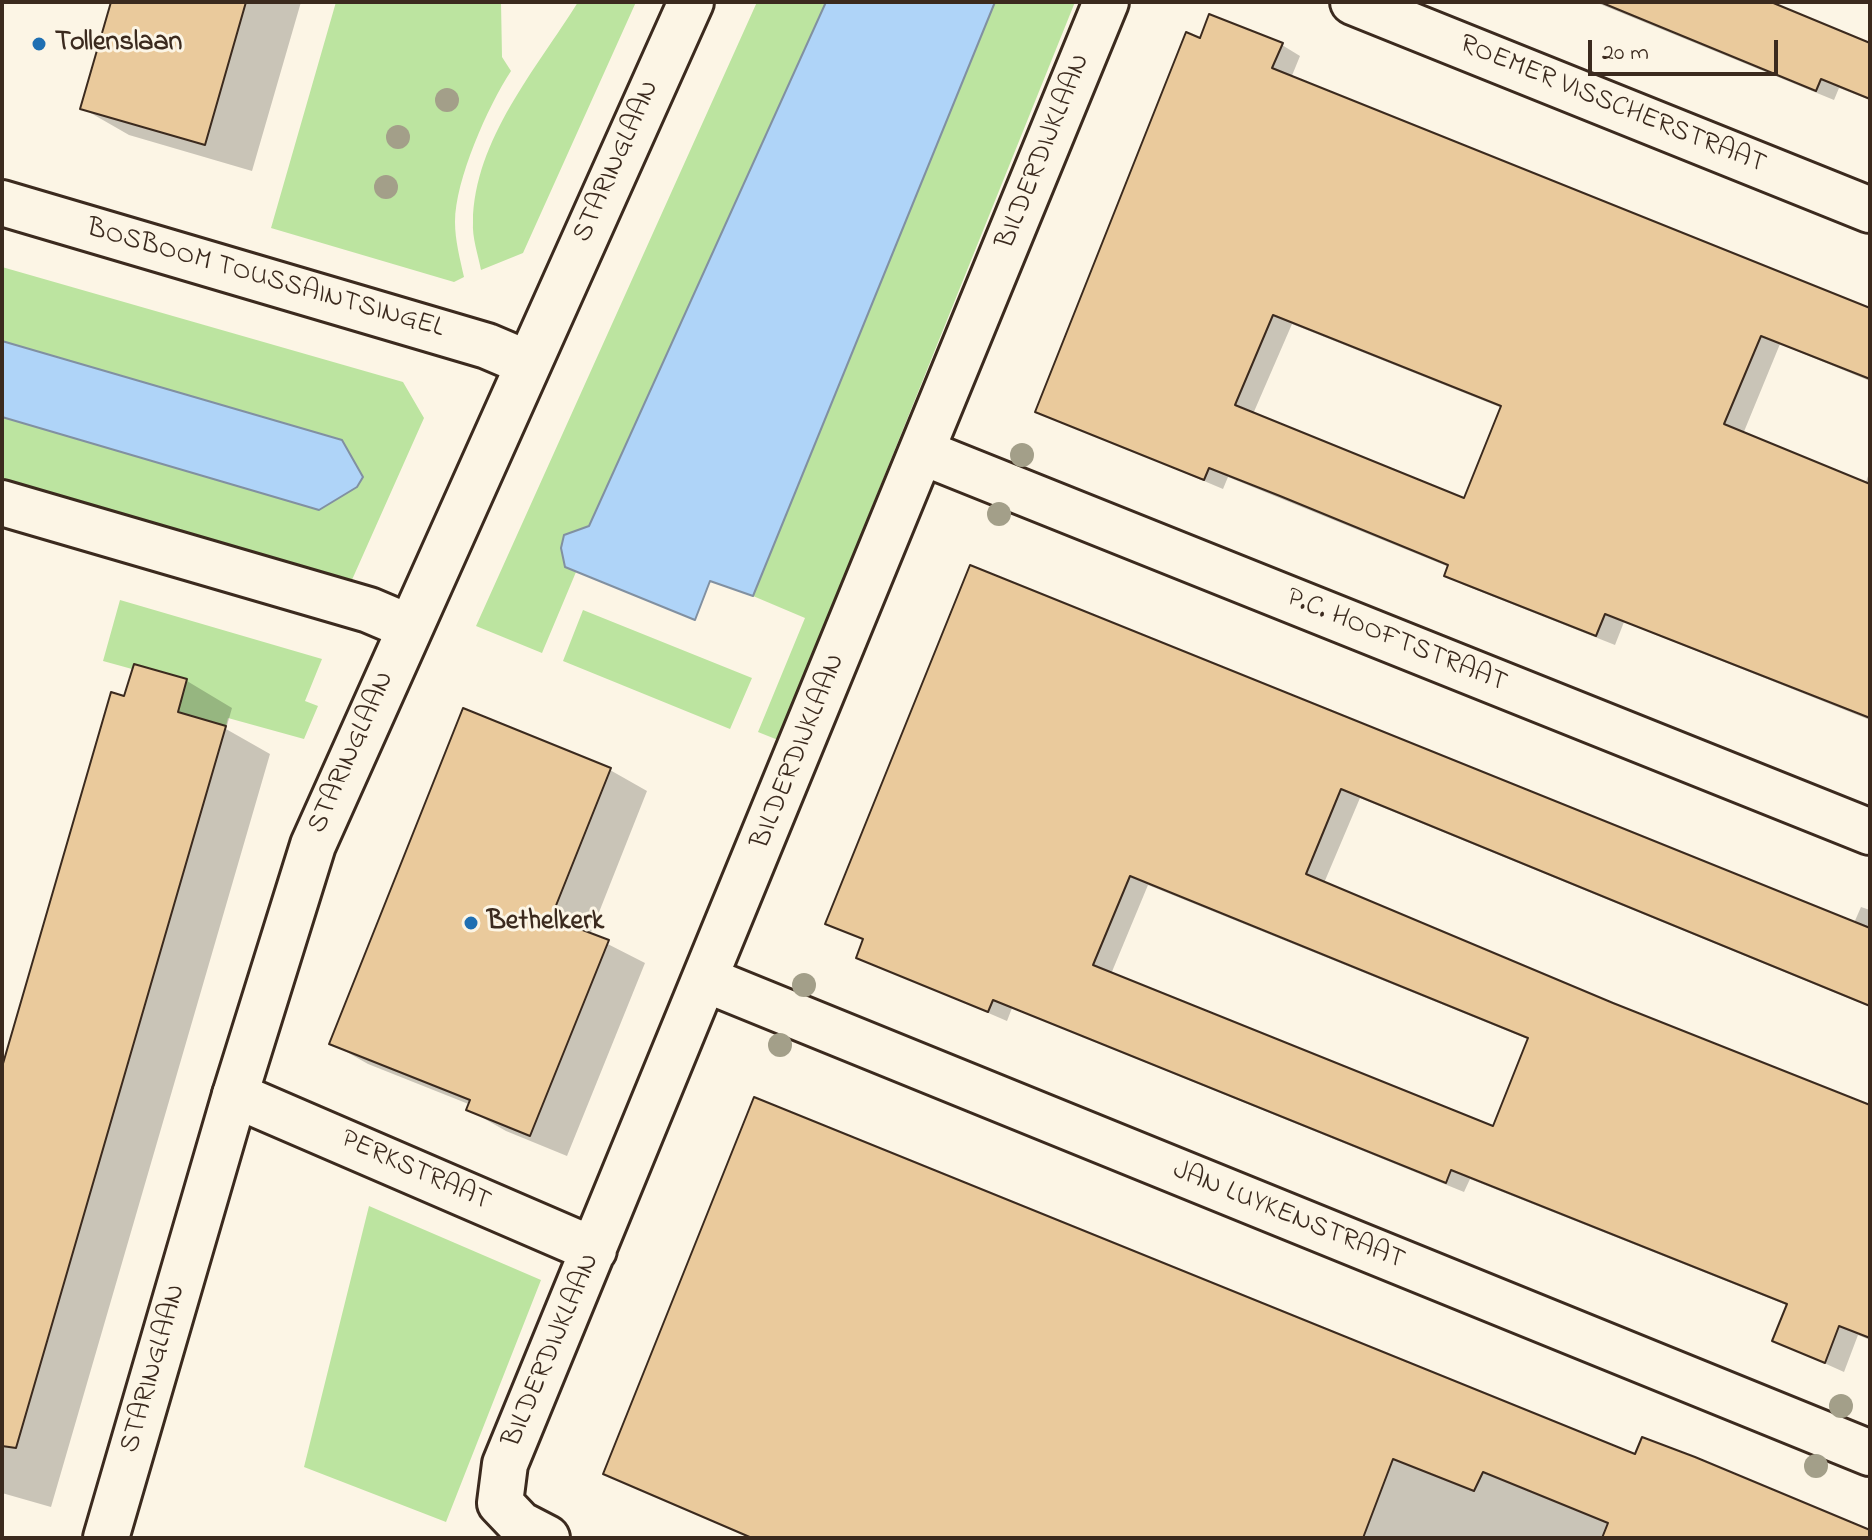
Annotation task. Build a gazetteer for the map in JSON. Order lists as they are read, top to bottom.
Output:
{
  "streets": {
    "street": [
      "ROEMER VISSCHERSTRAAT",
      "BILDERDIJKLAAN",
      "STARINGLAAN",
      "BOSBOOM TOUSSAINTSINGEL",
      "P.C. HOOFTSTRAAT",
      "PERKSTRAAT",
      "JAN LUYKENSTRAAT"
    ]
  },
  "crossings": [
    ["BILDERDIJKLAAN", "P.C. HOOFTSTRAAT"],
    ["BILDERDIJKLAAN", "PERKSTRAAT"],
    ["BILDERDIJKLAAN", "JAN LUYKENSTRAAT"],
    ["STARINGLAAN", "BOSBOOM TOUSSAINTSINGEL"],
    ["STARINGLAAN", "PERKSTRAAT"]
  ],
  "places": ["Tollenslaan", "Bethelkerk"],
  "scale_bar": "20 m"
}
